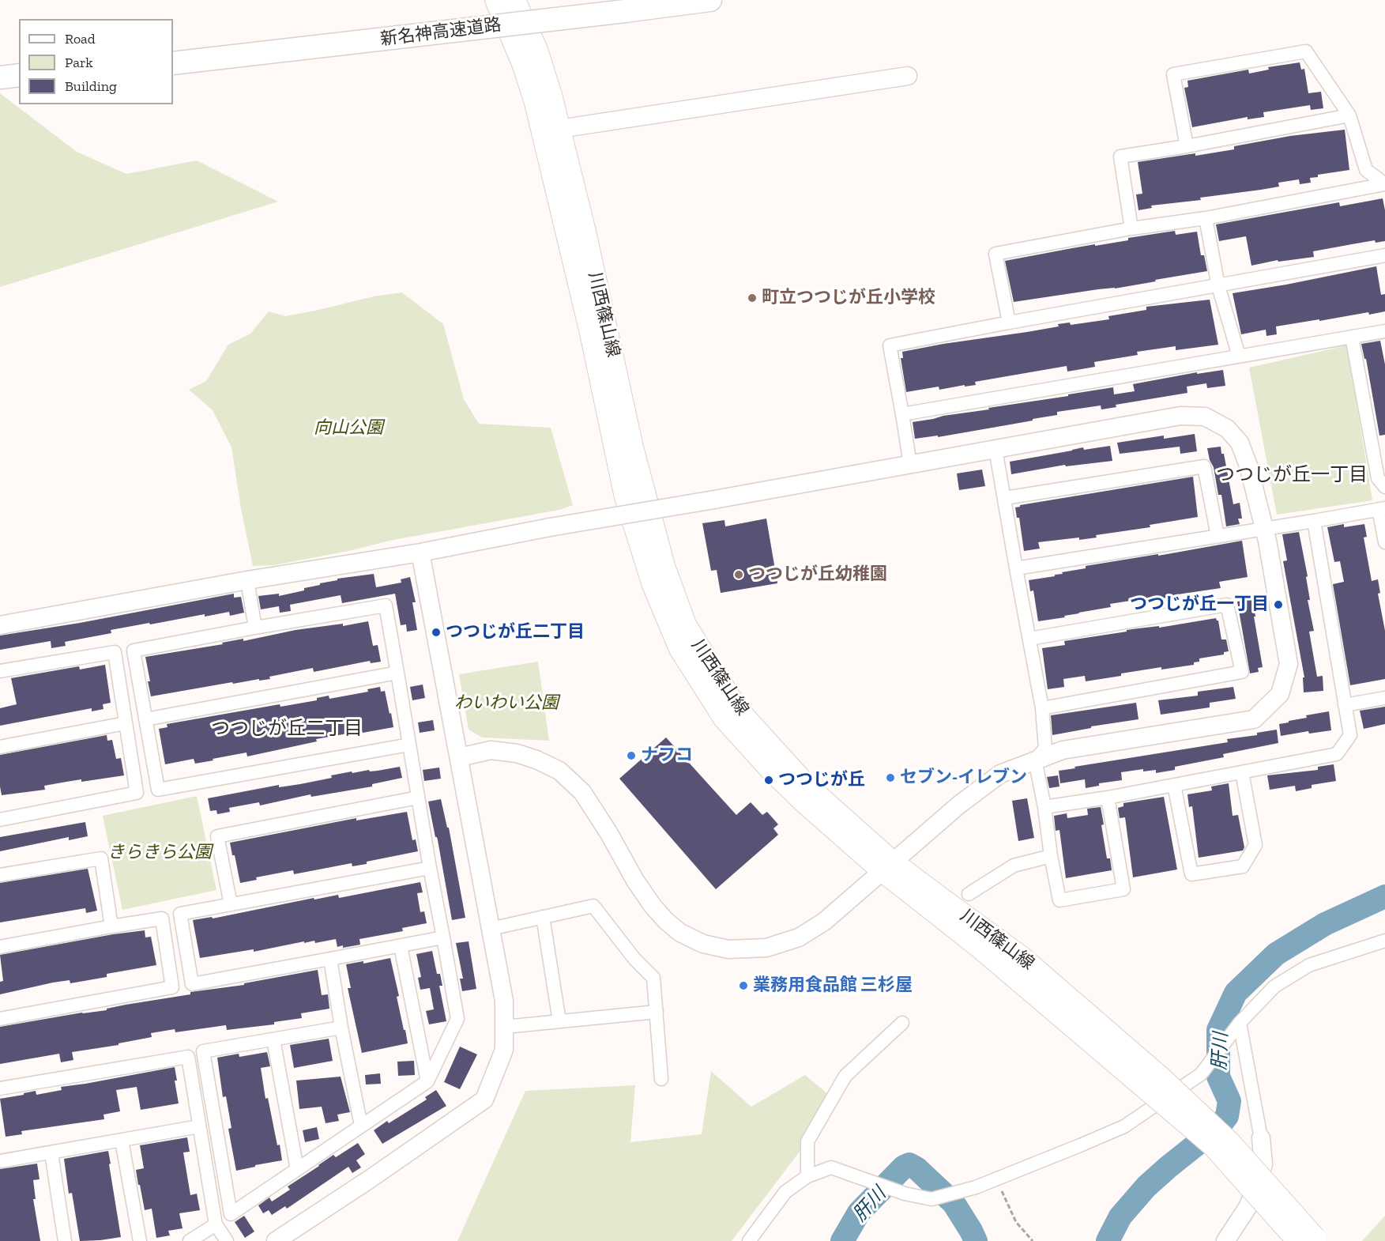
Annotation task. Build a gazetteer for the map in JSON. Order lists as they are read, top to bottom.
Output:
{
  "streets": {
    "highway": ["新名神高速道路"],
    "main road": ["川西篠山線"]
  },
  "districts": ["つつじが丘一丁目", "つつじが丘二丁目"],
  "water": ["肝川"],
  "parks": ["向山公園", "わいわい公園", "きらきら公園"],
  "places": [
    "町立つつじが丘小学校",
    "つつじが丘幼稚園",
    "つつじが丘一丁目",
    "つつじが丘二丁目",
    "ナフコ",
    "セブン-イレブン",
    "つつじが丘",
    "業務用食品館 三杉屋"
  ],
  "legend": ["Road", "Park", "Building"]
}
